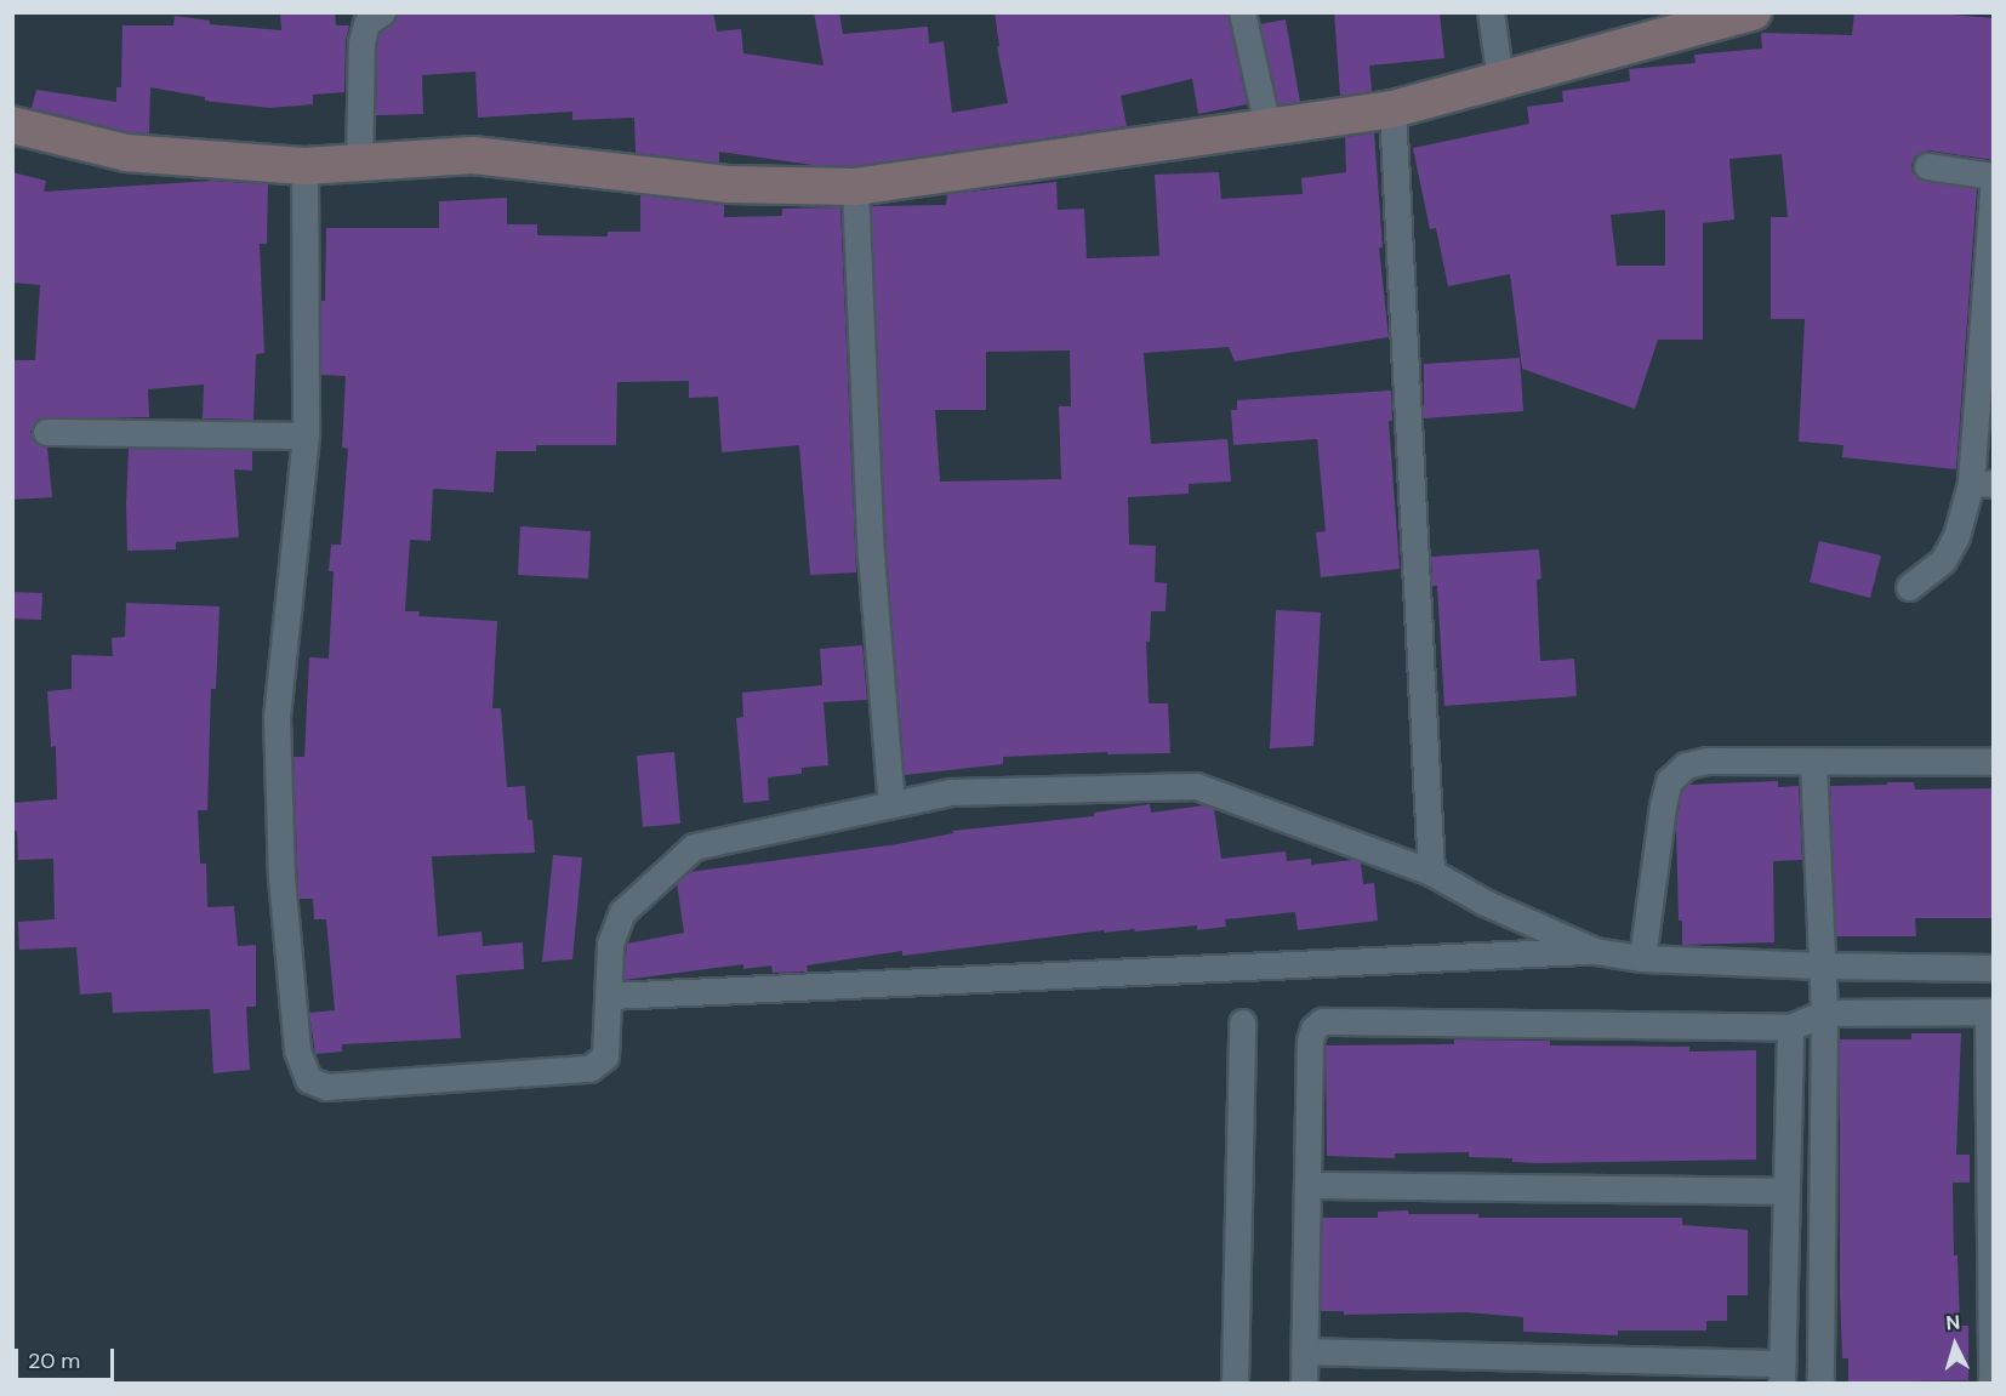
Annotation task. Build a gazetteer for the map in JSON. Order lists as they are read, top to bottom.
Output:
{
  "scale_bar": "20 m",
  "north": "top"
}
